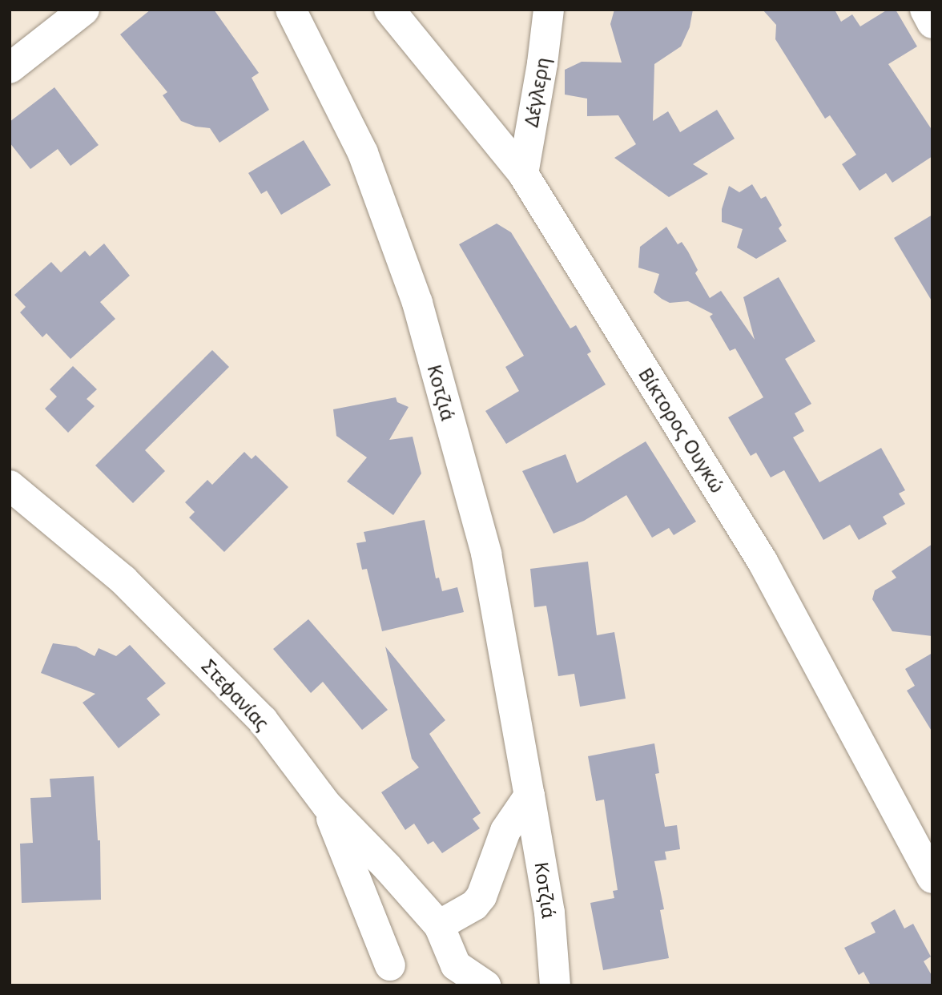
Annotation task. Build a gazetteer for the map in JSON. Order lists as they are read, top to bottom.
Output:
{
  "streets": {
    "street": [
      "Δέγλερη",
      "Κοτζιά",
      "Βίκτορος Ουγκώ",
      "Στεφανίας"
    ]
  },
  "crossings": [
    ["Δέγλερη", "Βίκτορος Ουγκώ"]
  ]
}
